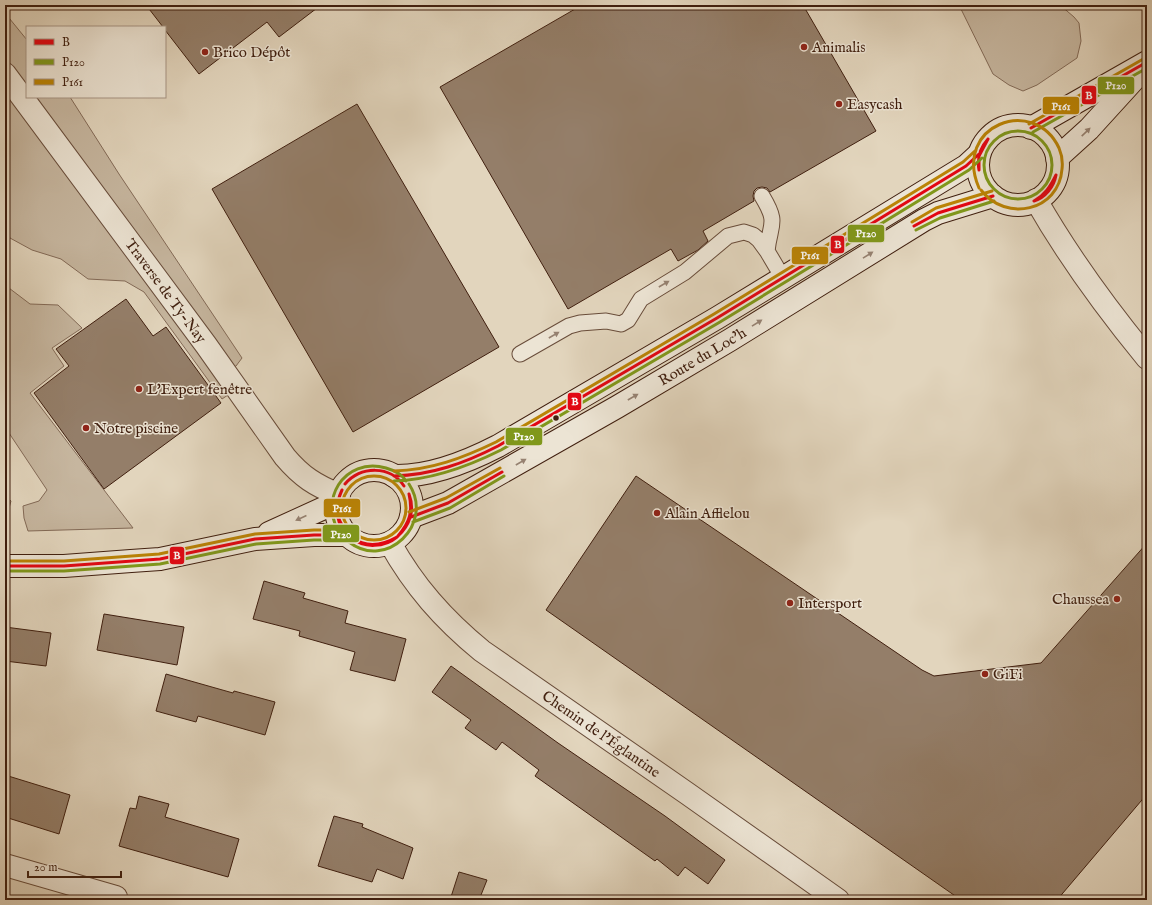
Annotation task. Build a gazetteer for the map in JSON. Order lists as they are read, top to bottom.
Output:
{
  "streets": {
    "main road": ["Traverse de Ty-Nay", "Route du Loc'h", "Chemin de l'Églantine"]
  },
  "crossings": [
    ["Traverse de Ty-Nay", "Route du Loc'h"],
    ["Traverse de Ty-Nay", "Chemin de l'Églantine"],
    ["Route du Loc'h", "Chemin de l'Églantine"]
  ],
  "places": [
    "Animalis",
    "Brico Dépôt",
    "Easycash",
    "L'Expert fenêtre",
    "Notre piscine",
    "Alain Afflelou",
    "Chaussea",
    "Intersport",
    "GiFi"
  ],
  "lines": ["transit line P161", "transit line B", "transit line P120"],
  "legend": ["B", "P120", "P161"],
  "scale_bar": "20 m"
}
